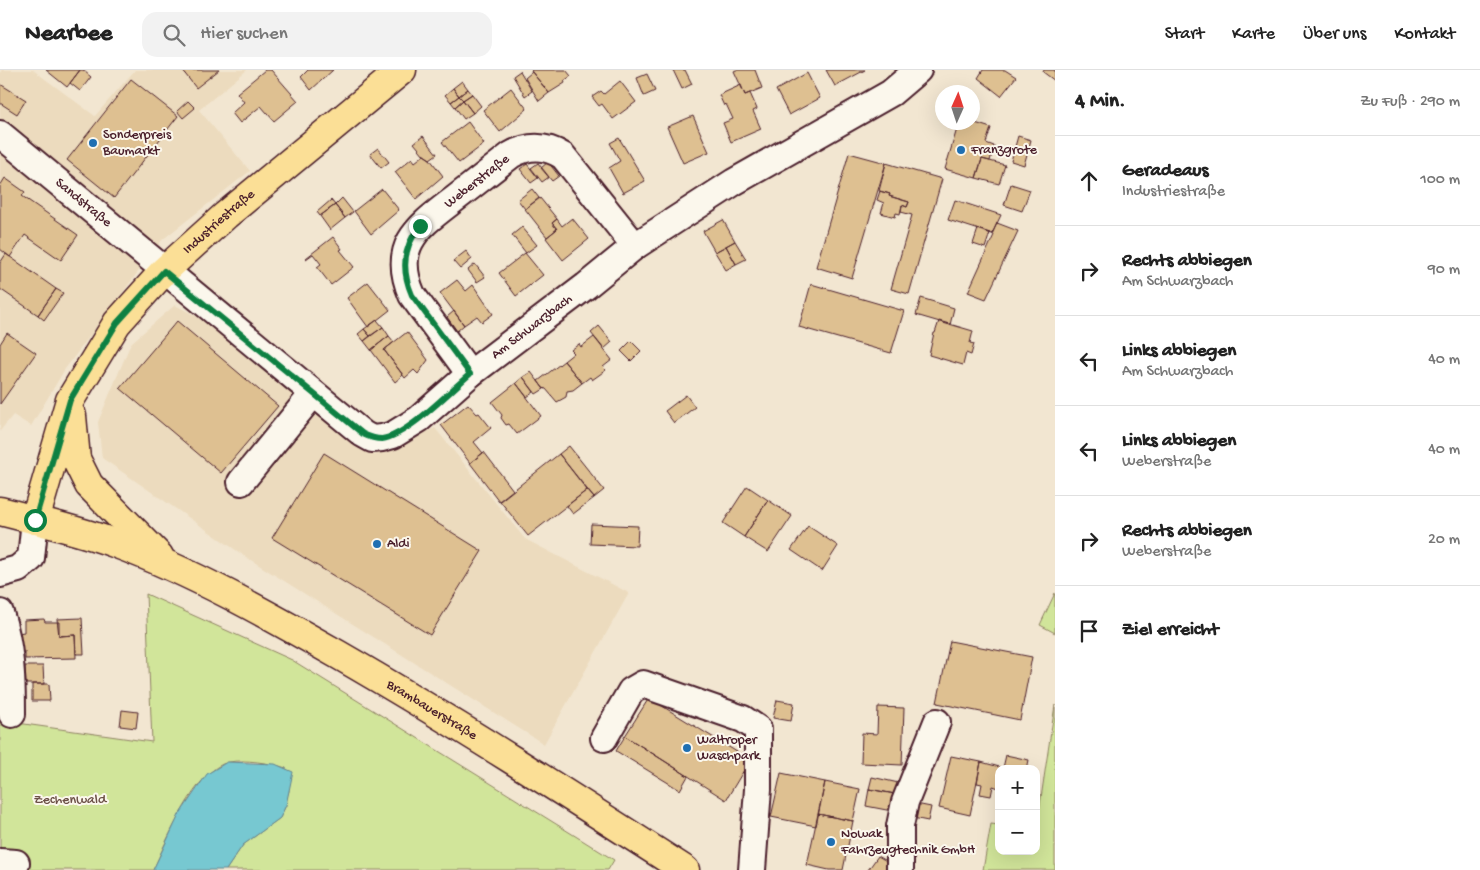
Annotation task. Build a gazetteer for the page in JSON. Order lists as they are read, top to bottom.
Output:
{
  "streets": {
    "main road": ["Industriestraße", "Brambauerstraße"],
    "street": ["Weberstraße", "Sandstraße", "Am Schwarzbach"]
  },
  "crossings": [
    ["Weberstraße", "Am Schwarzbach"],
    ["Sandstraße", "Industriestraße"],
    ["Sandstraße", "Am Schwarzbach"],
    ["Industriestraße", "Am Schwarzbach"],
    ["Industriestraße", "Brambauerstraße"]
  ],
  "parks": ["Zechenwald"],
  "places": [
    "Sonderpreis Baumarkt",
    "Franzgrote",
    "Aldi",
    "Waltroper Waschpark",
    "Nowak Fahrzeugtechnik GmbH"
  ],
  "north": "top",
  "page": {
    "header": "Nearbee",
    "search": "Hier suchen",
    "nav": [
      "Start",
      "Karte",
      "Über uns",
      "Kontakt"
    ],
    "heading": ["4 Min.", "Zu Fuß · 290 m"],
    "list": [
      ["Geradeaus", "Industriestraße", "100 m"],
      ["Rechts abbiegen", "Am Schwarzbach", "90 m"],
      ["Links abbiegen", "Am Schwarzbach", "40 m"],
      ["Links abbiegen", "Weberstraße", "40 m"],
      ["Rechts abbiegen", "Weberstraße", "20 m"],
      "Ziel erreicht"
    ],
    "map_buttons": ["+", "−"]
  }
}
